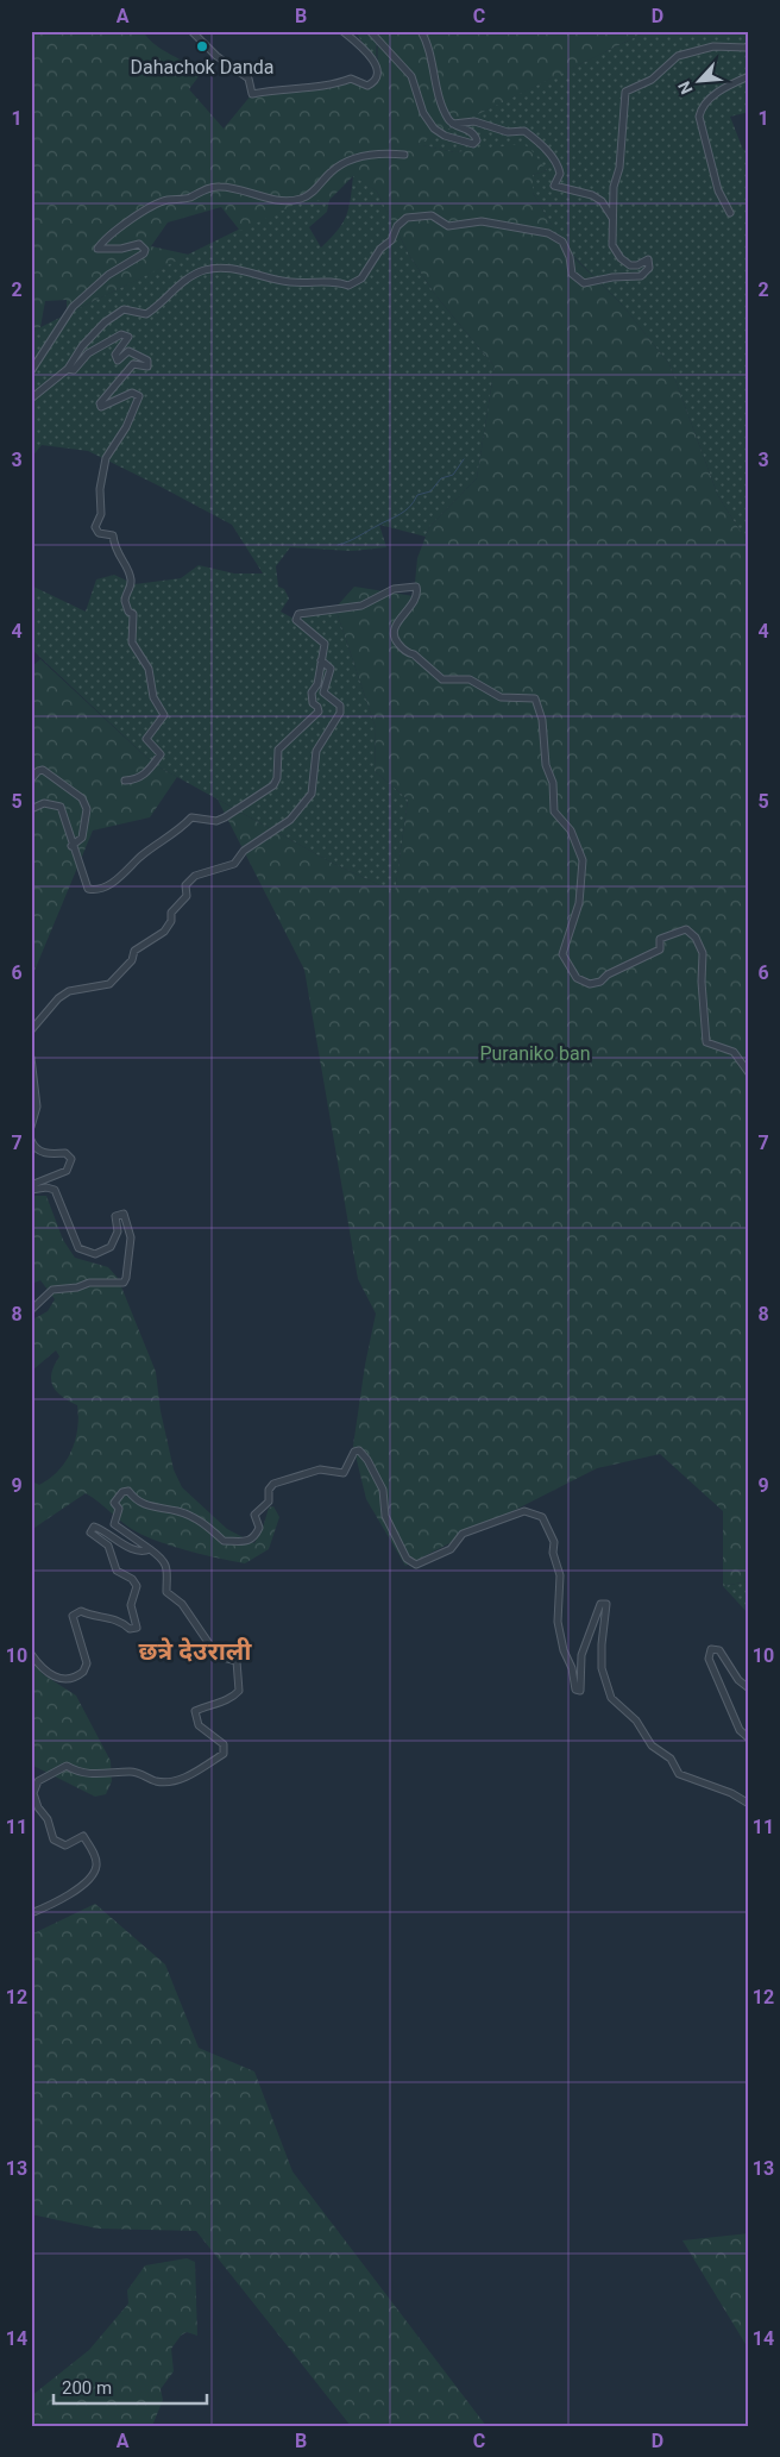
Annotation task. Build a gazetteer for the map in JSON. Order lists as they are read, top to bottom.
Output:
{
  "districts": ["छत्रे देउराली"],
  "parks": ["Puraniko ban"],
  "places": ["Dahachok Danda"],
  "scale_bar": "200 m",
  "north": "bottom left",
  "grid": {
    "columns": [
      "A",
      "B",
      "C",
      "D"
    ],
    "rows": [
      "1",
      "2",
      "3",
      "4",
      "5",
      "6",
      "7",
      "8",
      "9",
      "10",
      "11",
      "12",
      "13",
      "14"
    ]
  }
}
